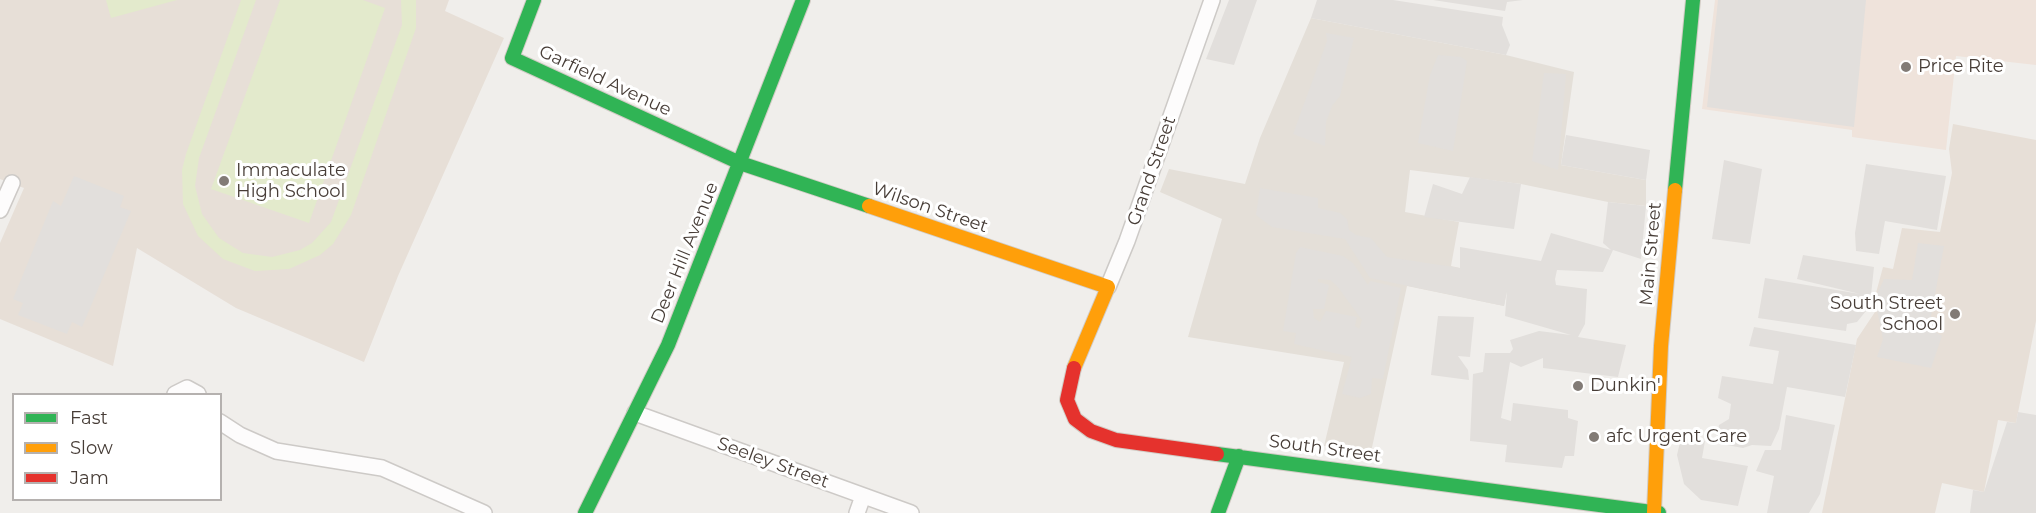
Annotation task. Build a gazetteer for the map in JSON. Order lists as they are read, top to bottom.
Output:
{
  "streets": {
    "street": [
      "Garfield Avenue",
      "Grand Street",
      "Wilson Street",
      "Deer Hill Avenue",
      "Main Street",
      "South Street",
      "Seeley Street"
    ]
  },
  "crossings": [
    ["Garfield Avenue", "Wilson Street"],
    ["Garfield Avenue", "Deer Hill Avenue"],
    ["Grand Street", "Wilson Street"],
    ["Grand Street", "South Street"],
    ["Wilson Street", "Deer Hill Avenue"],
    ["Deer Hill Avenue", "Seeley Street"],
    ["Main Street", "South Street"]
  ],
  "places": [
    "Price Rite",
    "Immaculate High School",
    "South Street School",
    "Dunkin'",
    "afc Urgent Care"
  ],
  "legend": ["Fast", "Slow", "Jam"]
}
